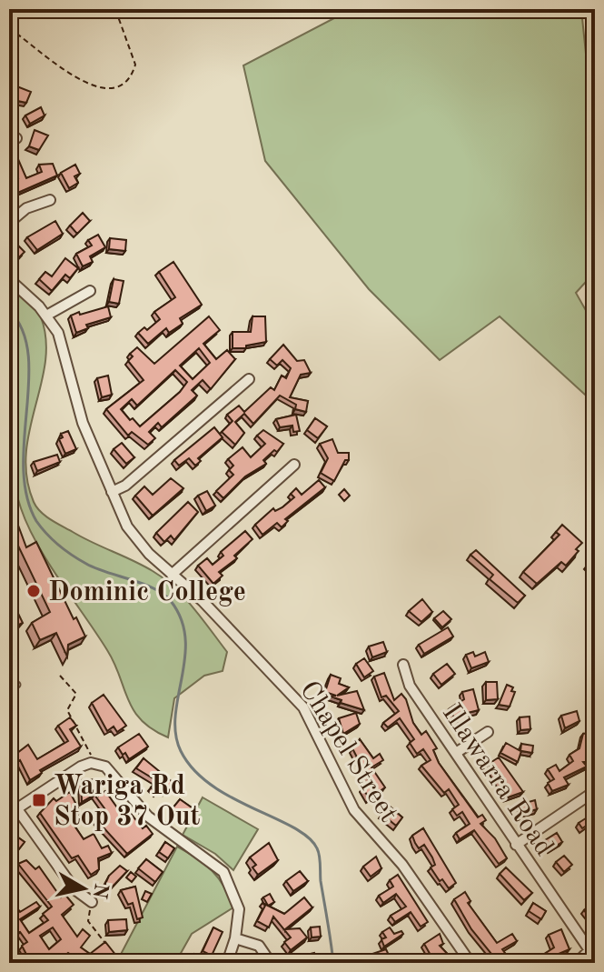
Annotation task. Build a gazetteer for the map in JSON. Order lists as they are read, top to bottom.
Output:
{
  "streets": {
    "street": ["Chapel Street", "Illawarra Road"]
  },
  "places": {
    "other": ["Dominic College"],
    "transit": ["Wariga Rd Stop 37 Out"]
  },
  "north": "right"
}
